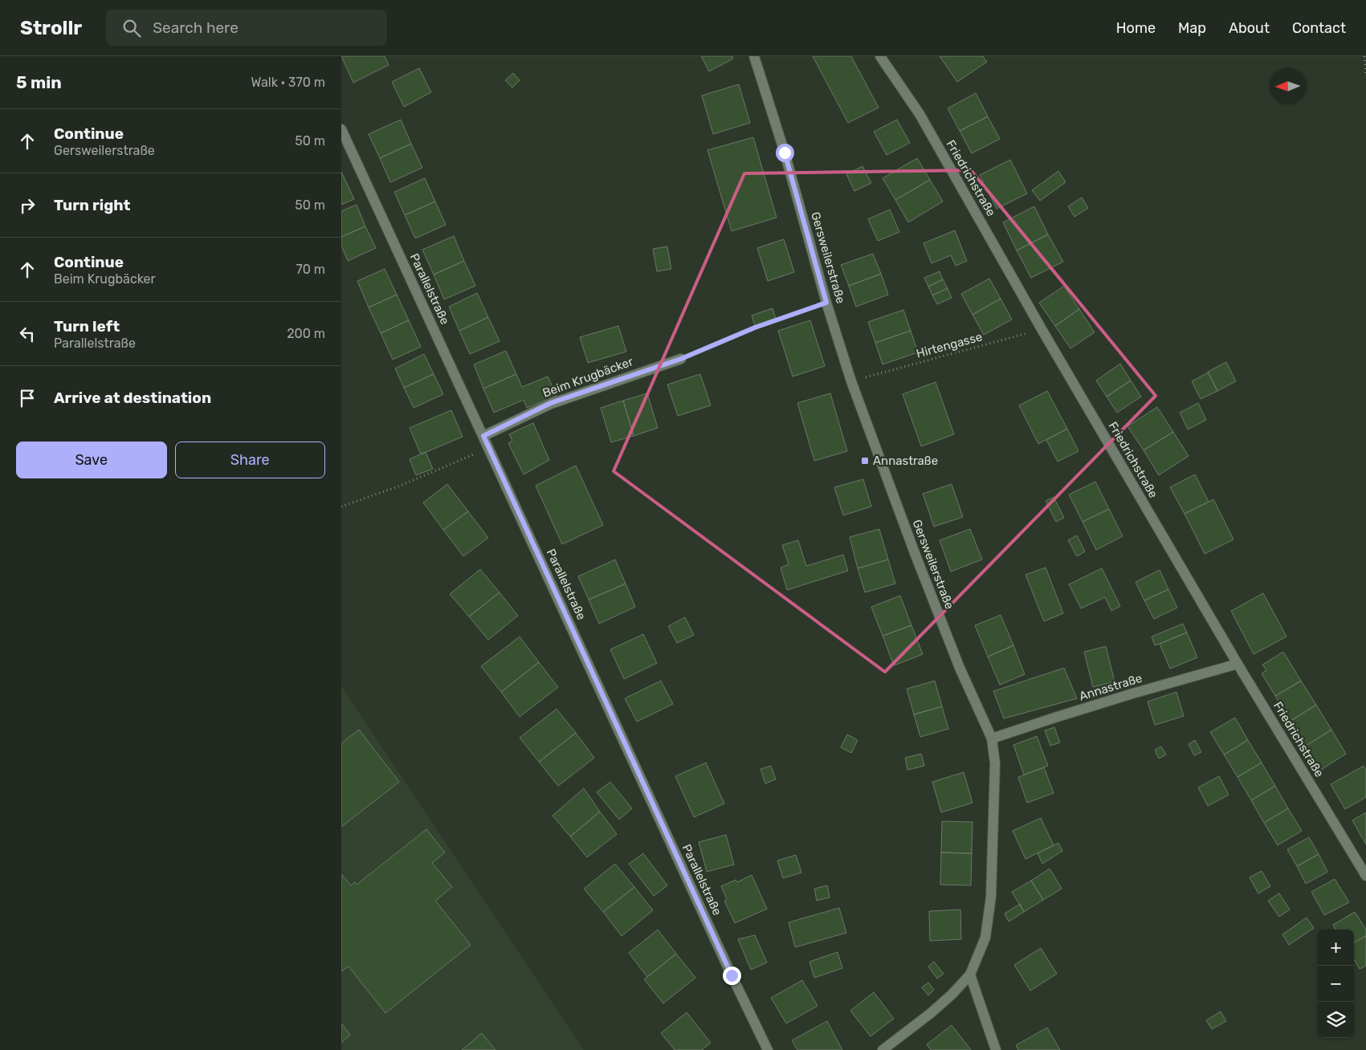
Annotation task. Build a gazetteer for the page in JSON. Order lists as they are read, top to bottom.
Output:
{
  "streets": {
    "street": [
      "Friedrichstraße",
      "Gersweilerstraße",
      "Parallelstraße",
      "Beim Krugbäcker",
      "Annastraße"
    ],
    "path": ["Hirtengasse"]
  },
  "crossings": [
    ["Friedrichstraße", "Hirtengasse"],
    ["Friedrichstraße", "Annastraße"],
    ["Gersweilerstraße", "Annastraße"],
    ["Parallelstraße", "Beim Krugbäcker"]
  ],
  "places": {
    "transit": ["Annastraße"]
  },
  "north": "left",
  "page": {
    "header": "Strollr",
    "search": "Search here",
    "nav": [
      "Home",
      "Map",
      "About",
      "Contact"
    ],
    "heading": ["5 min", "Walk · 370 m"],
    "list": [
      ["Continue", "Gersweilerstraße", "50 m"],
      ["Turn right", "50 m"],
      ["Continue", "Beim Krugbäcker", "70 m"],
      ["Turn left", "Parallelstraße", "200 m"],
      "Arrive at destination"
    ],
    "buttons": ["Save", "Share"],
    "map_buttons": ["+", "−"]
  }
}
